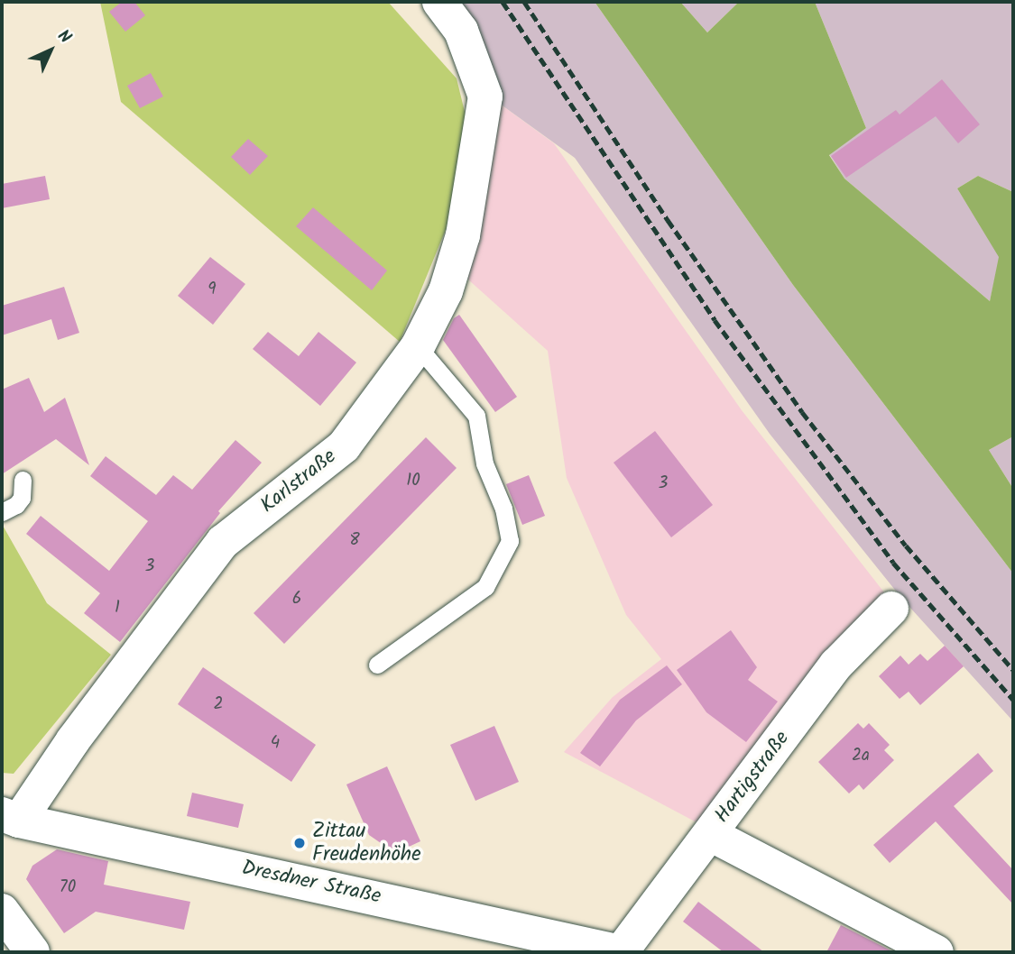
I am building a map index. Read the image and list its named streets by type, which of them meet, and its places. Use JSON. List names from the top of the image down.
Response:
{
  "streets": {
    "street": ["Karlstraße", "Hartigstraße", "Dresdner Straße"]
  },
  "crossings": [
    ["Karlstraße", "Dresdner Straße"],
    ["Hartigstraße", "Dresdner Straße"]
  ],
  "places": ["Zittau Freudenhöhe"],
  "house_numbers": [
    "9",
    "10",
    "3",
    "8",
    "3",
    "6",
    "1",
    "2",
    "4",
    "2a",
    "70"
  ],
  "north": "top right"
}
